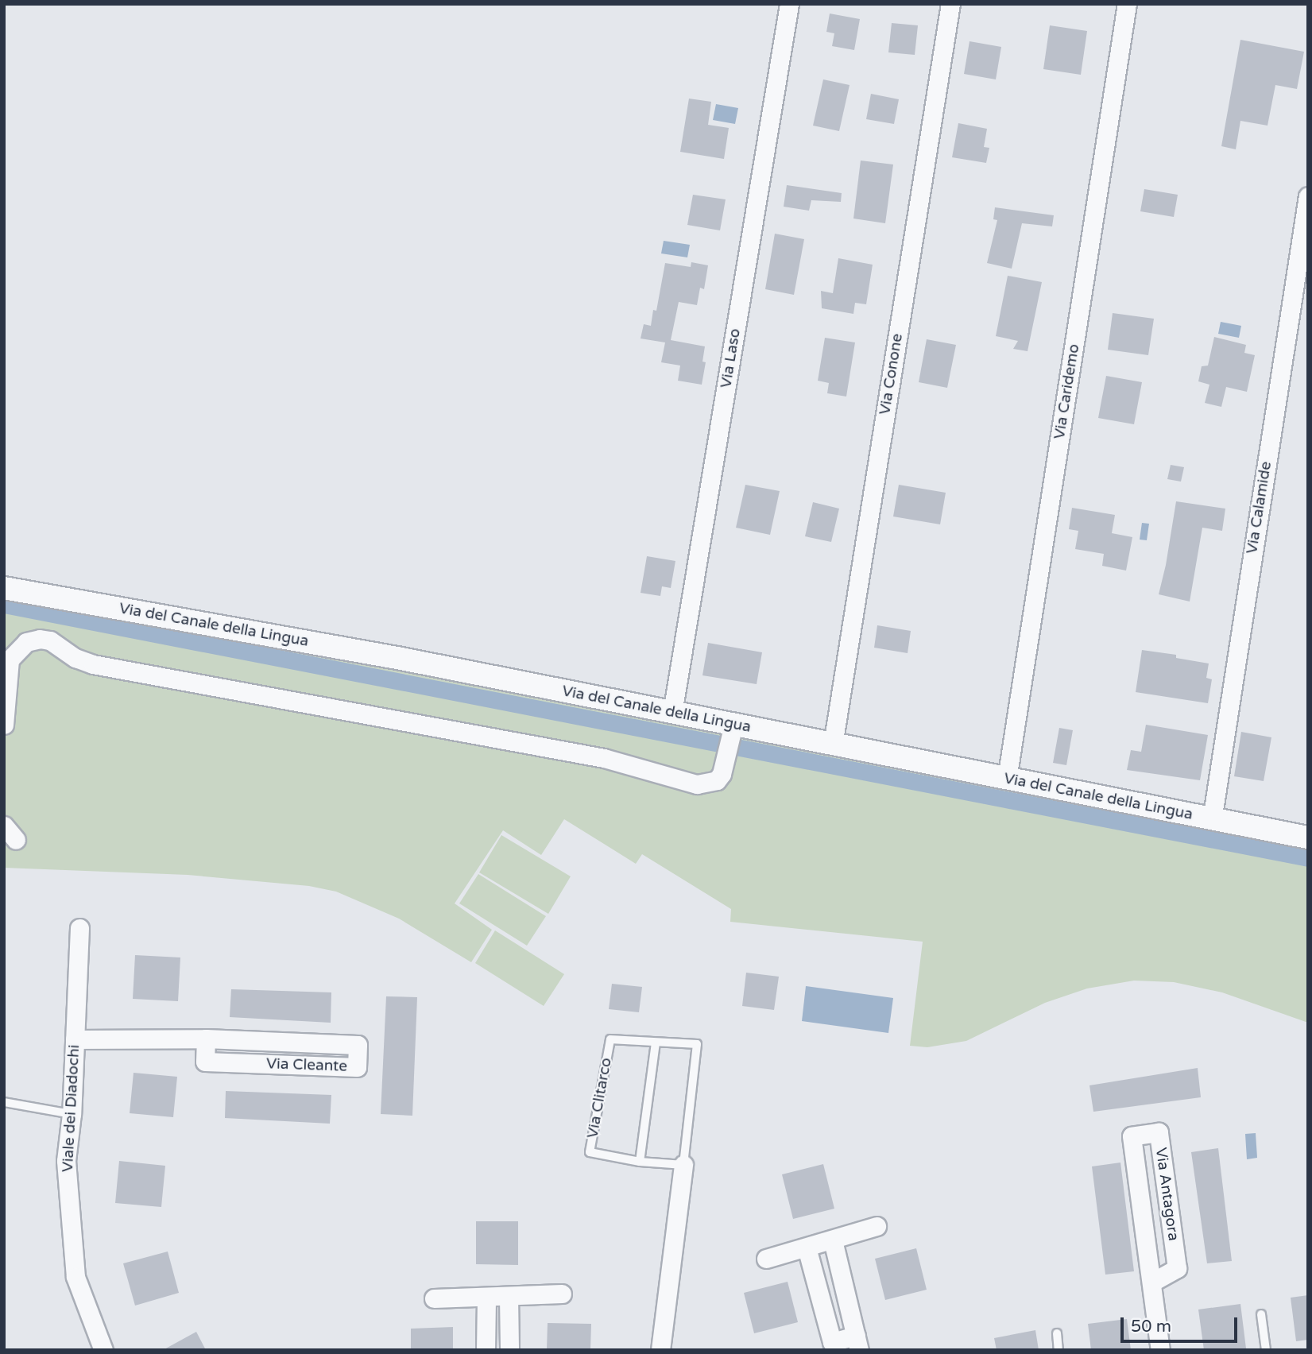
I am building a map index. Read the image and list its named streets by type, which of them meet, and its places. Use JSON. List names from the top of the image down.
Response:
{
  "streets": {
    "street": [
      "Via Laso",
      "Via Conone",
      "Via Caridemo",
      "Via Calamide",
      "Via del Canale della Lingua",
      "Via Cleante",
      "Via Clitarco",
      "Viale dei Diadochi",
      "Via Antagora"
    ]
  },
  "crossings": [
    ["Via Laso", "Via del Canale della Lingua"],
    ["Via Conone", "Via del Canale della Lingua"],
    ["Via Caridemo", "Via del Canale della Lingua"],
    ["Via Calamide", "Via del Canale della Lingua"],
    ["Via Cleante", "Viale dei Diadochi"]
  ],
  "scale_bar": "50 m"
}
